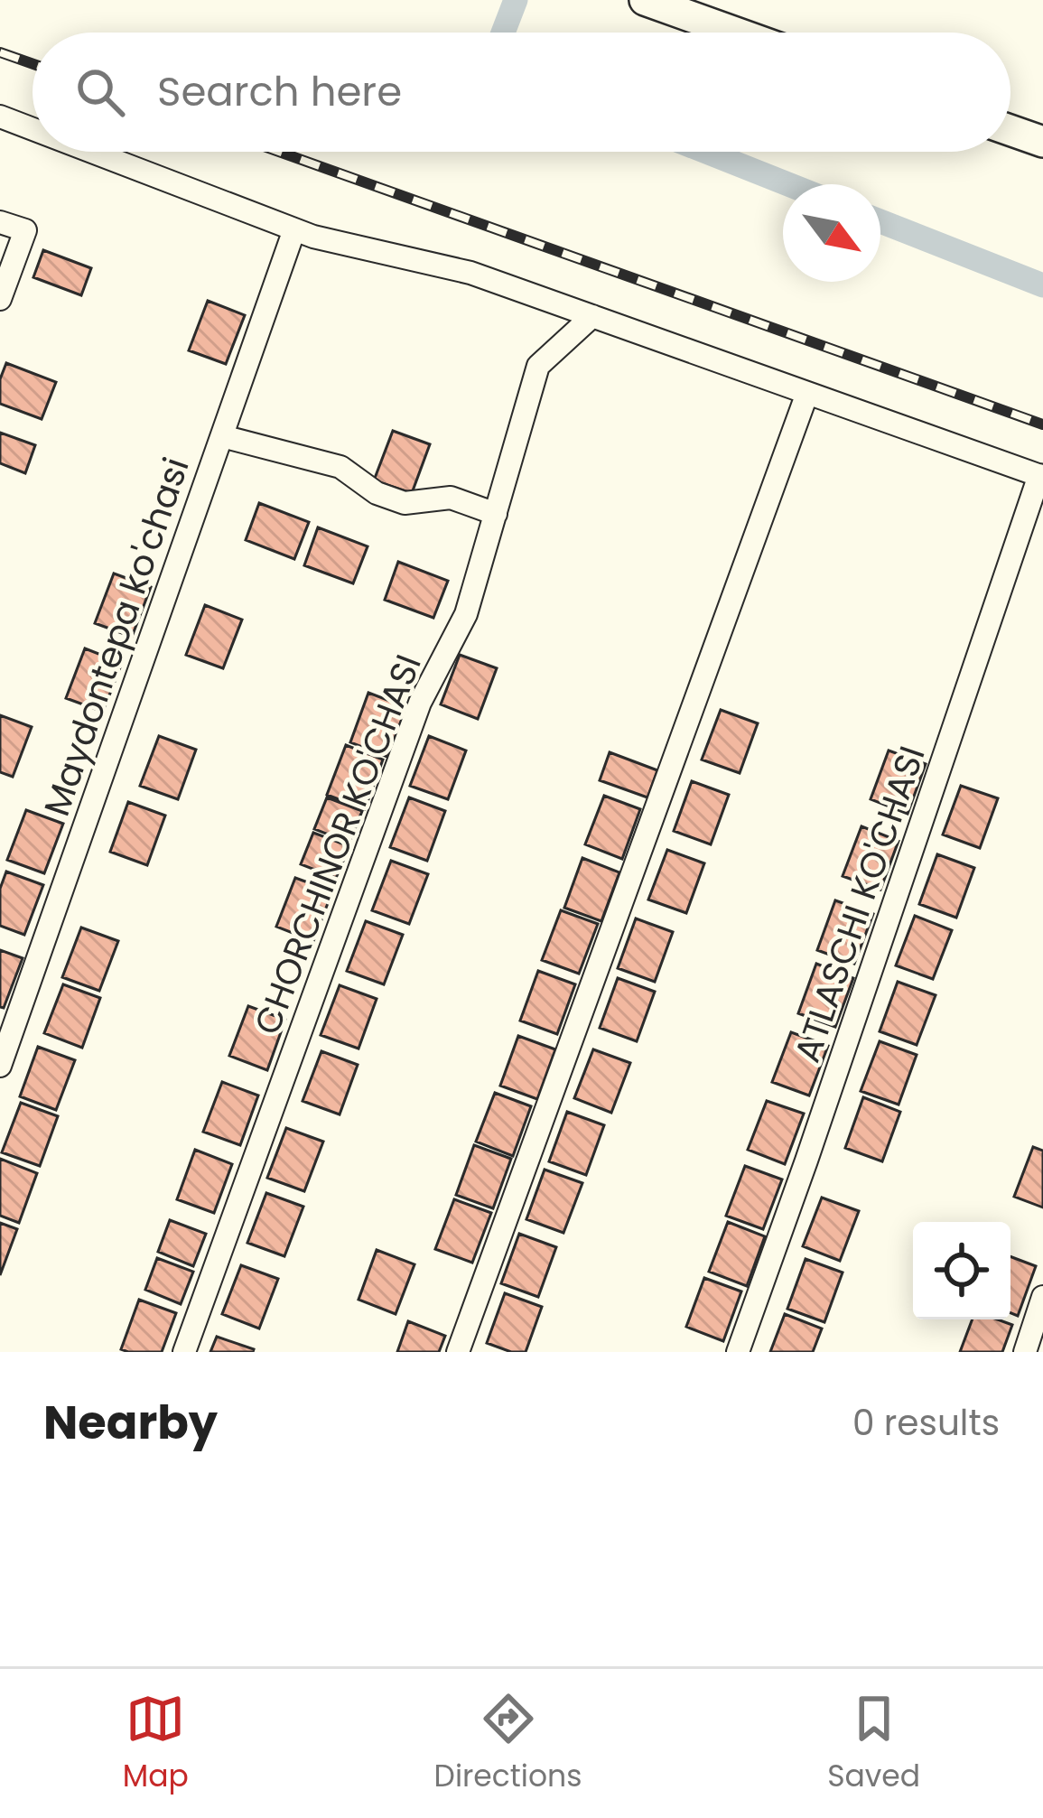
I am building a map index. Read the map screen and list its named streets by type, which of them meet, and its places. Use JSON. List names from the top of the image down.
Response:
{
  "streets": {
    "street": ["Maydontepa ko'chasi", "CHORCHINOR KO'CHASI", "ATLASCHI KO'CHASI"]
  },
  "north": "bottom right",
  "page": {
    "search": "Search here",
    "heading": ["Nearby", "0 results"],
    "nav": ["Map", "Directions", "Saved"]
  }
}
